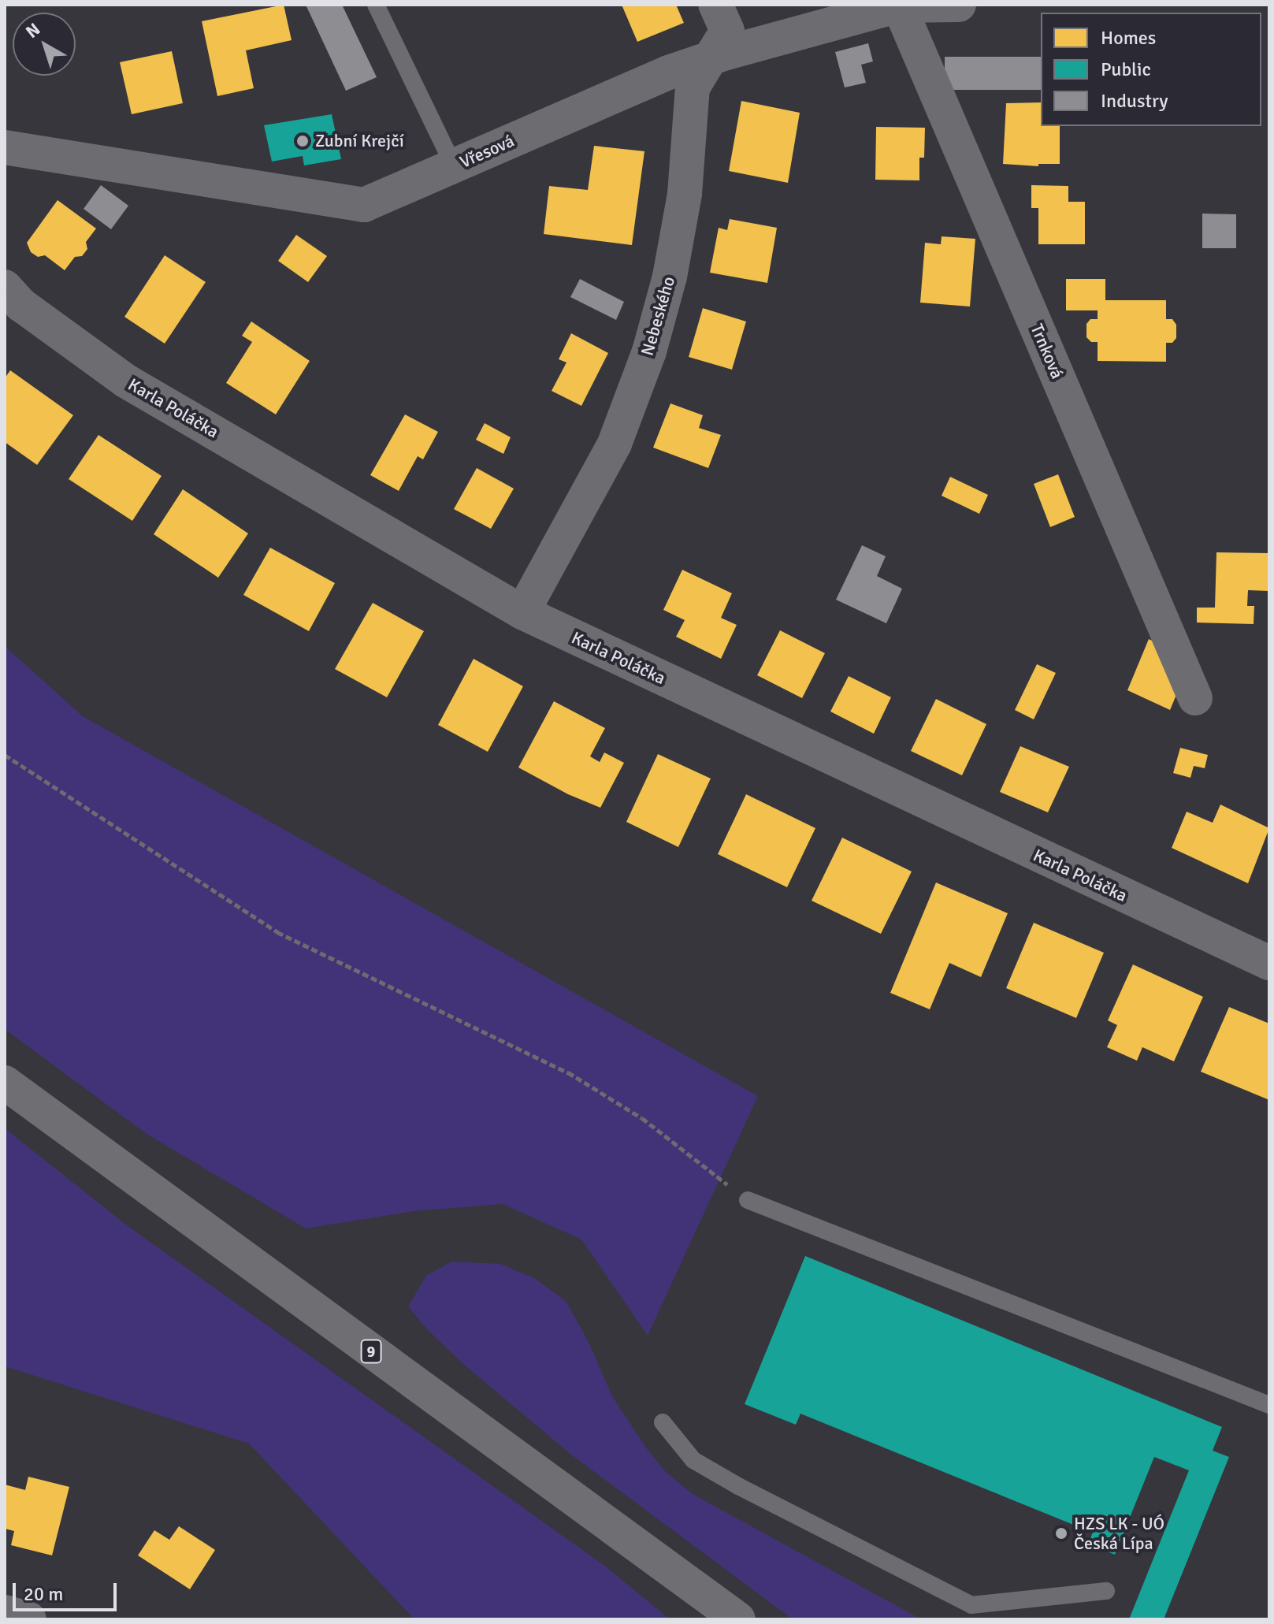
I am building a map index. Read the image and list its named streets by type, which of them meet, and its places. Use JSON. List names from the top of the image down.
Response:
{
  "streets": {
    "main road": ["9"],
    "street": [
      "Vřesová",
      "Nebeského",
      "Trnková",
      "Karla Poláčka"
    ]
  },
  "crossings": [
    ["Vřesová", "Nebeského"],
    ["Vřesová", "Trnková"],
    ["Nebeského", "Karla Poláčka"]
  ],
  "places": ["Zubní Krejčí", "HZS LK - UÓ Česká Lípa"],
  "legend": ["Homes", "Public", "Industry"],
  "scale_bar": "20 m",
  "north": "top left"
}
